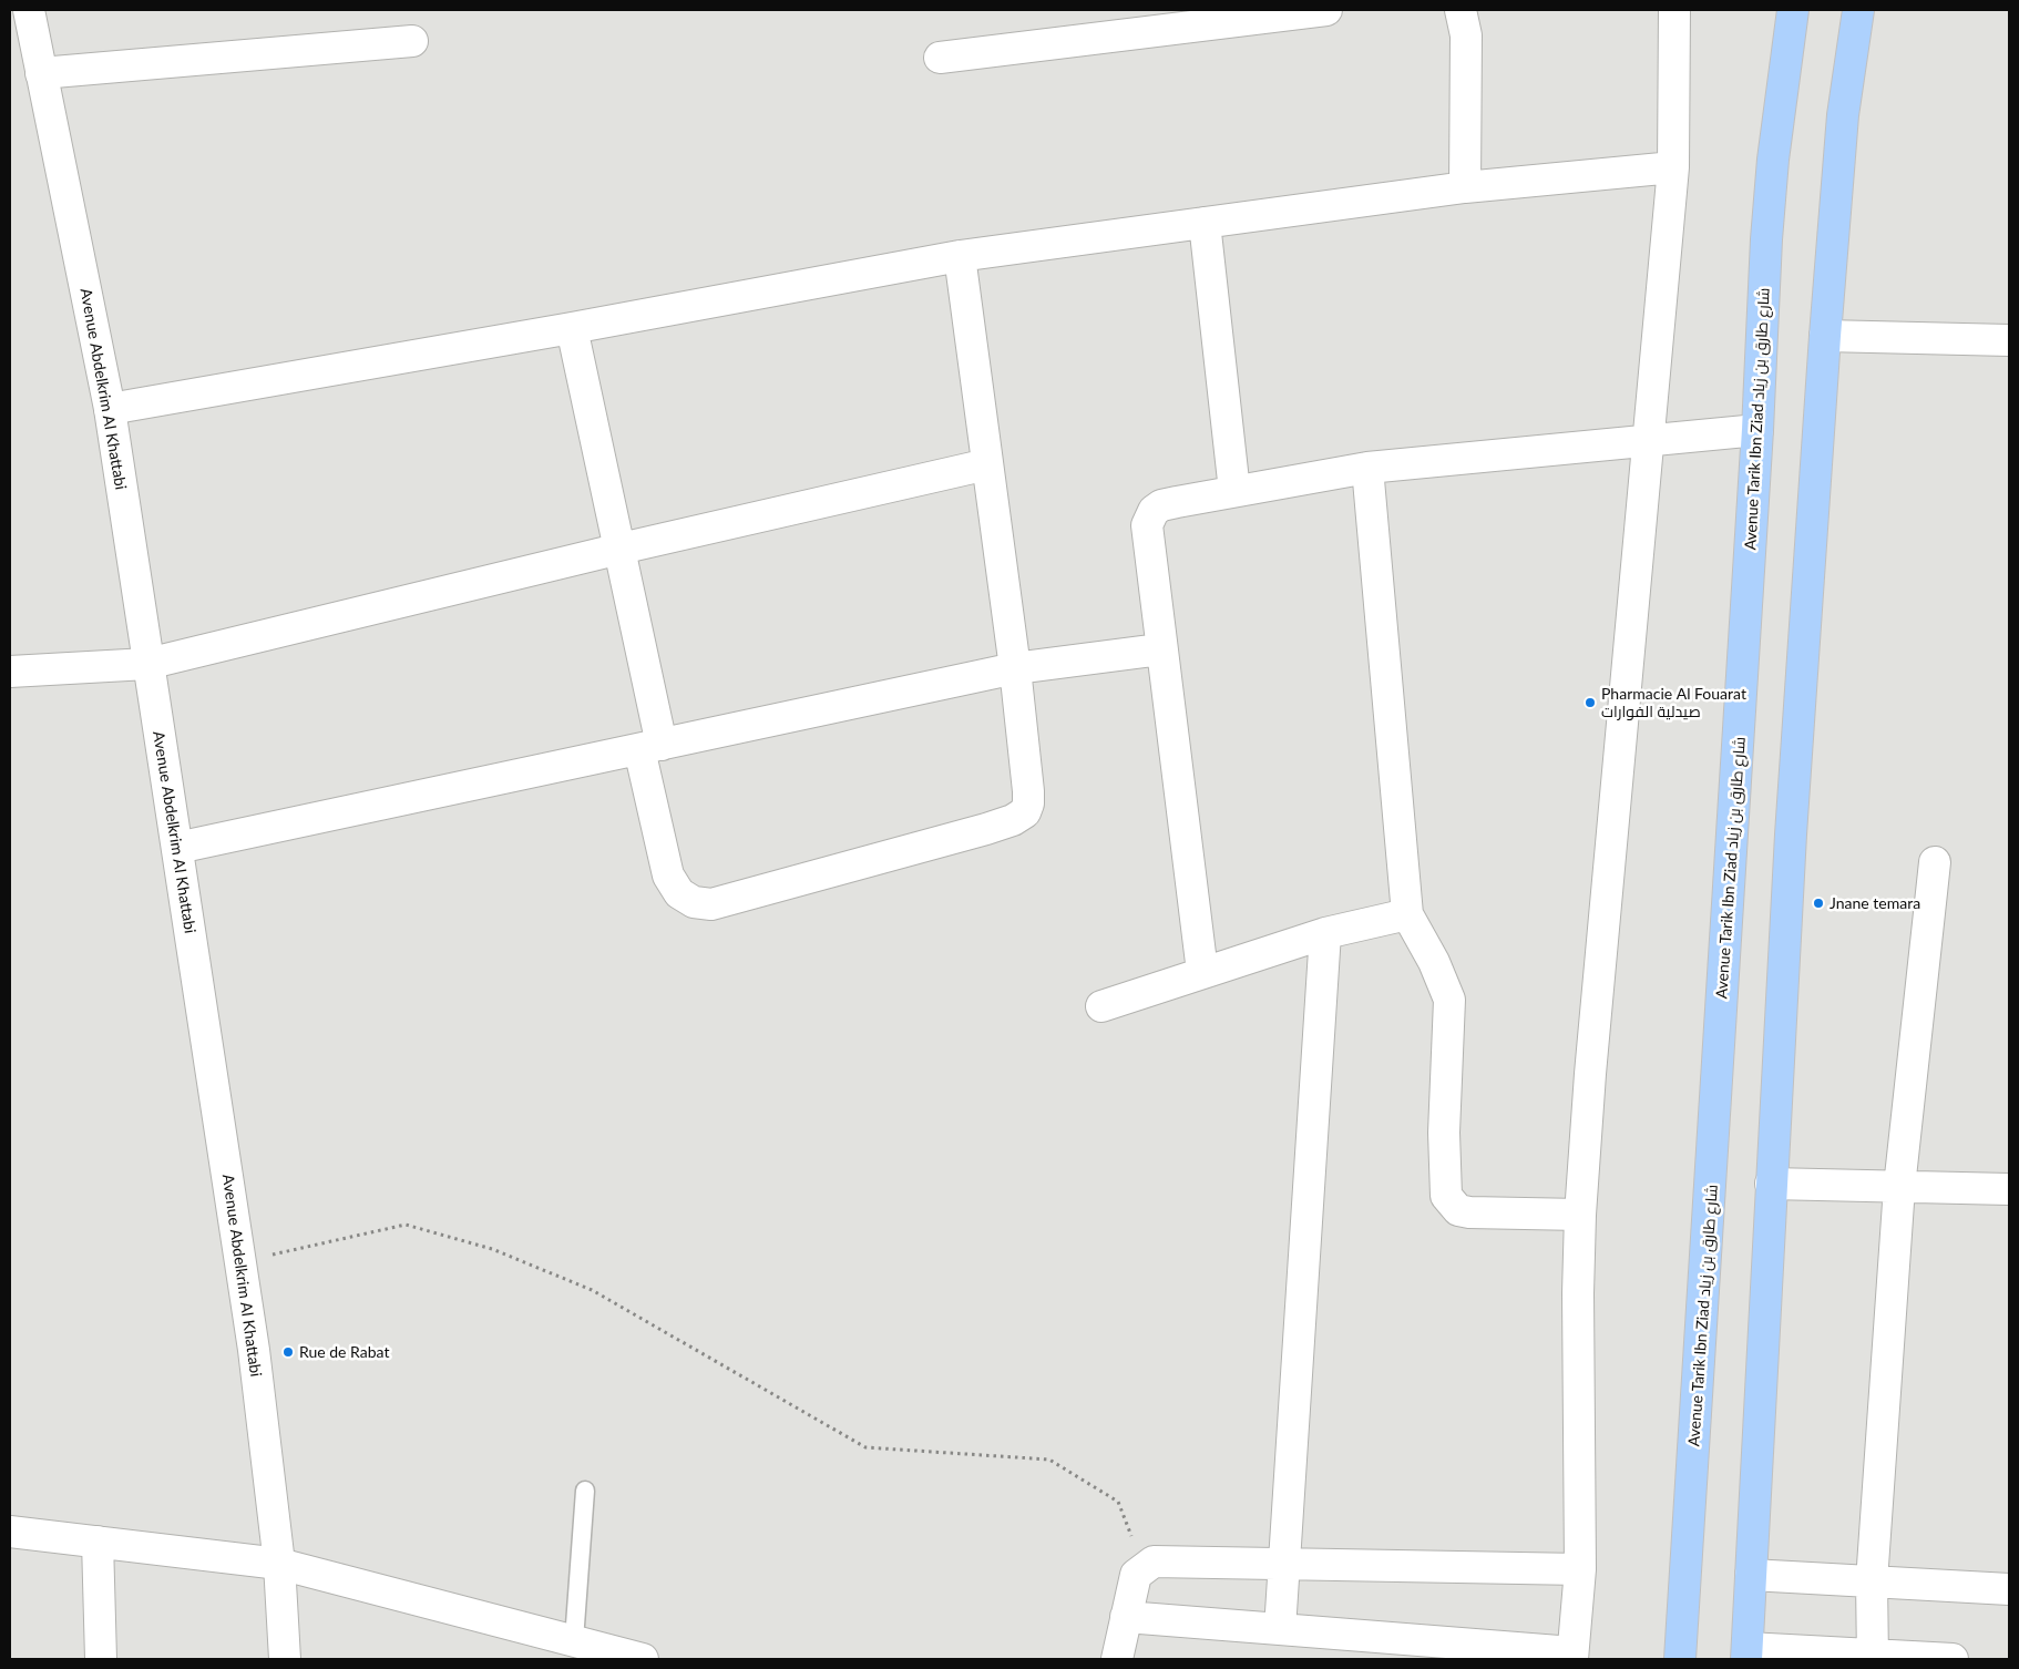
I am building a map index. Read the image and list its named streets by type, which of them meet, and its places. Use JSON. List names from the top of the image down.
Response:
{
  "streets": {
    "main road": ["Avenue Tarik Ibn Ziad شارع طارق بن زياد"],
    "street": ["Avenue Abdelkrim Al Khattabi"]
  },
  "places": ["Pharmacie Al Fouarat صيدلية الفوارات", "Jnane temara", "Rue de Rabat"]
}
